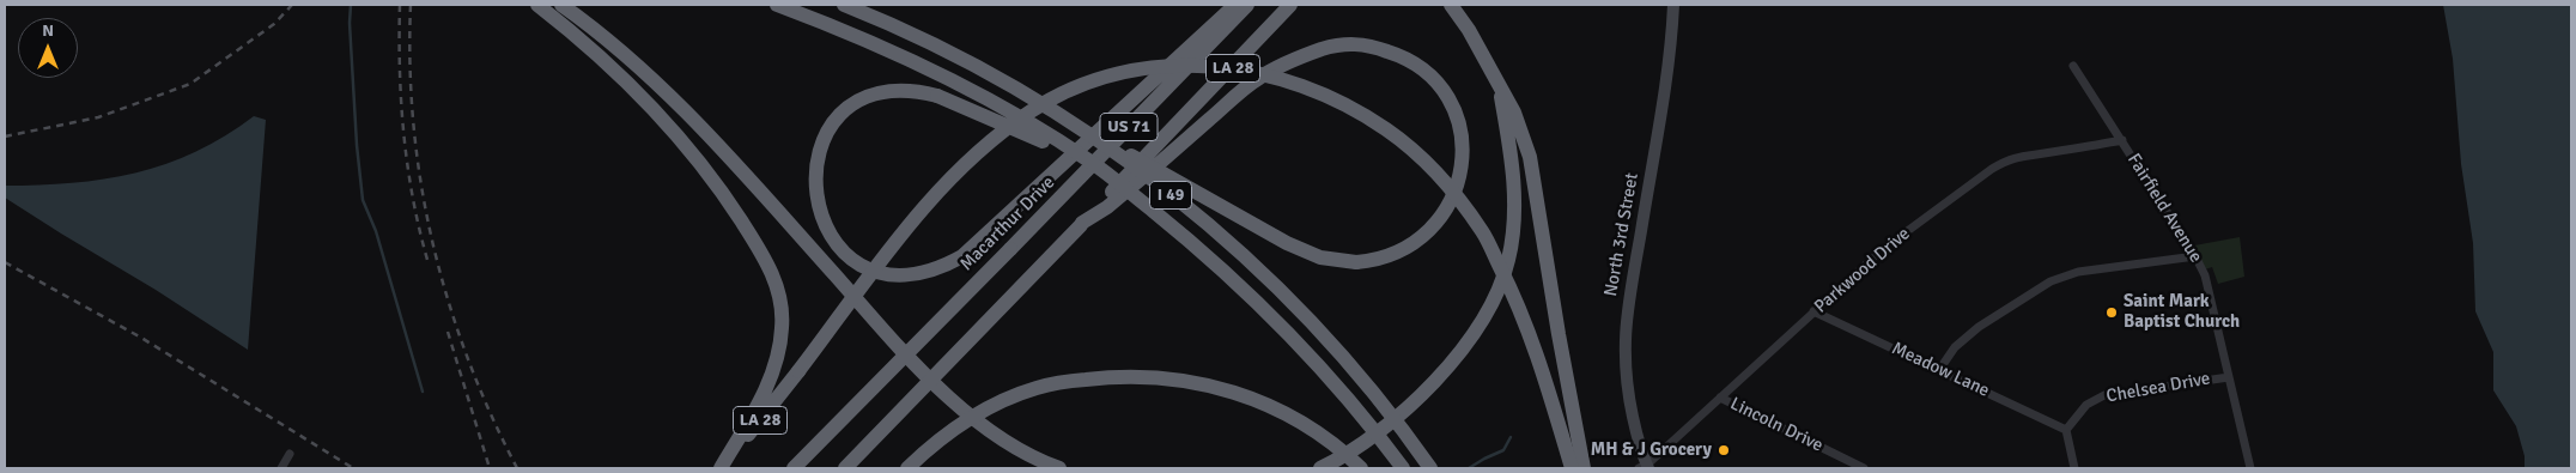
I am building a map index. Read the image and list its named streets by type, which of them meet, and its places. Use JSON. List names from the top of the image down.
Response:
{
  "streets": {
    "highway": [
      "LA 28",
      "US 71",
      "I 49",
      "Macarthur Drive"
    ],
    "main road": ["North 3rd Street"],
    "street": [
      "Fairfield Avenue",
      "Parkwood Drive",
      "Meadow Lane",
      "Chelsea Drive",
      "Lincoln Drive"
    ]
  },
  "crossings": [
    ["Fairfield Avenue", "Parkwood Drive"],
    ["Fairfield Avenue", "Chelsea Drive"],
    ["North 3rd Street", "Parkwood Drive"],
    ["Parkwood Drive", "Meadow Lane"],
    ["Parkwood Drive", "Lincoln Drive"],
    ["Meadow Lane", "Chelsea Drive"]
  ],
  "places": ["Saint Mark Baptist Church", "MH & J Grocery"],
  "north": "top"
}
